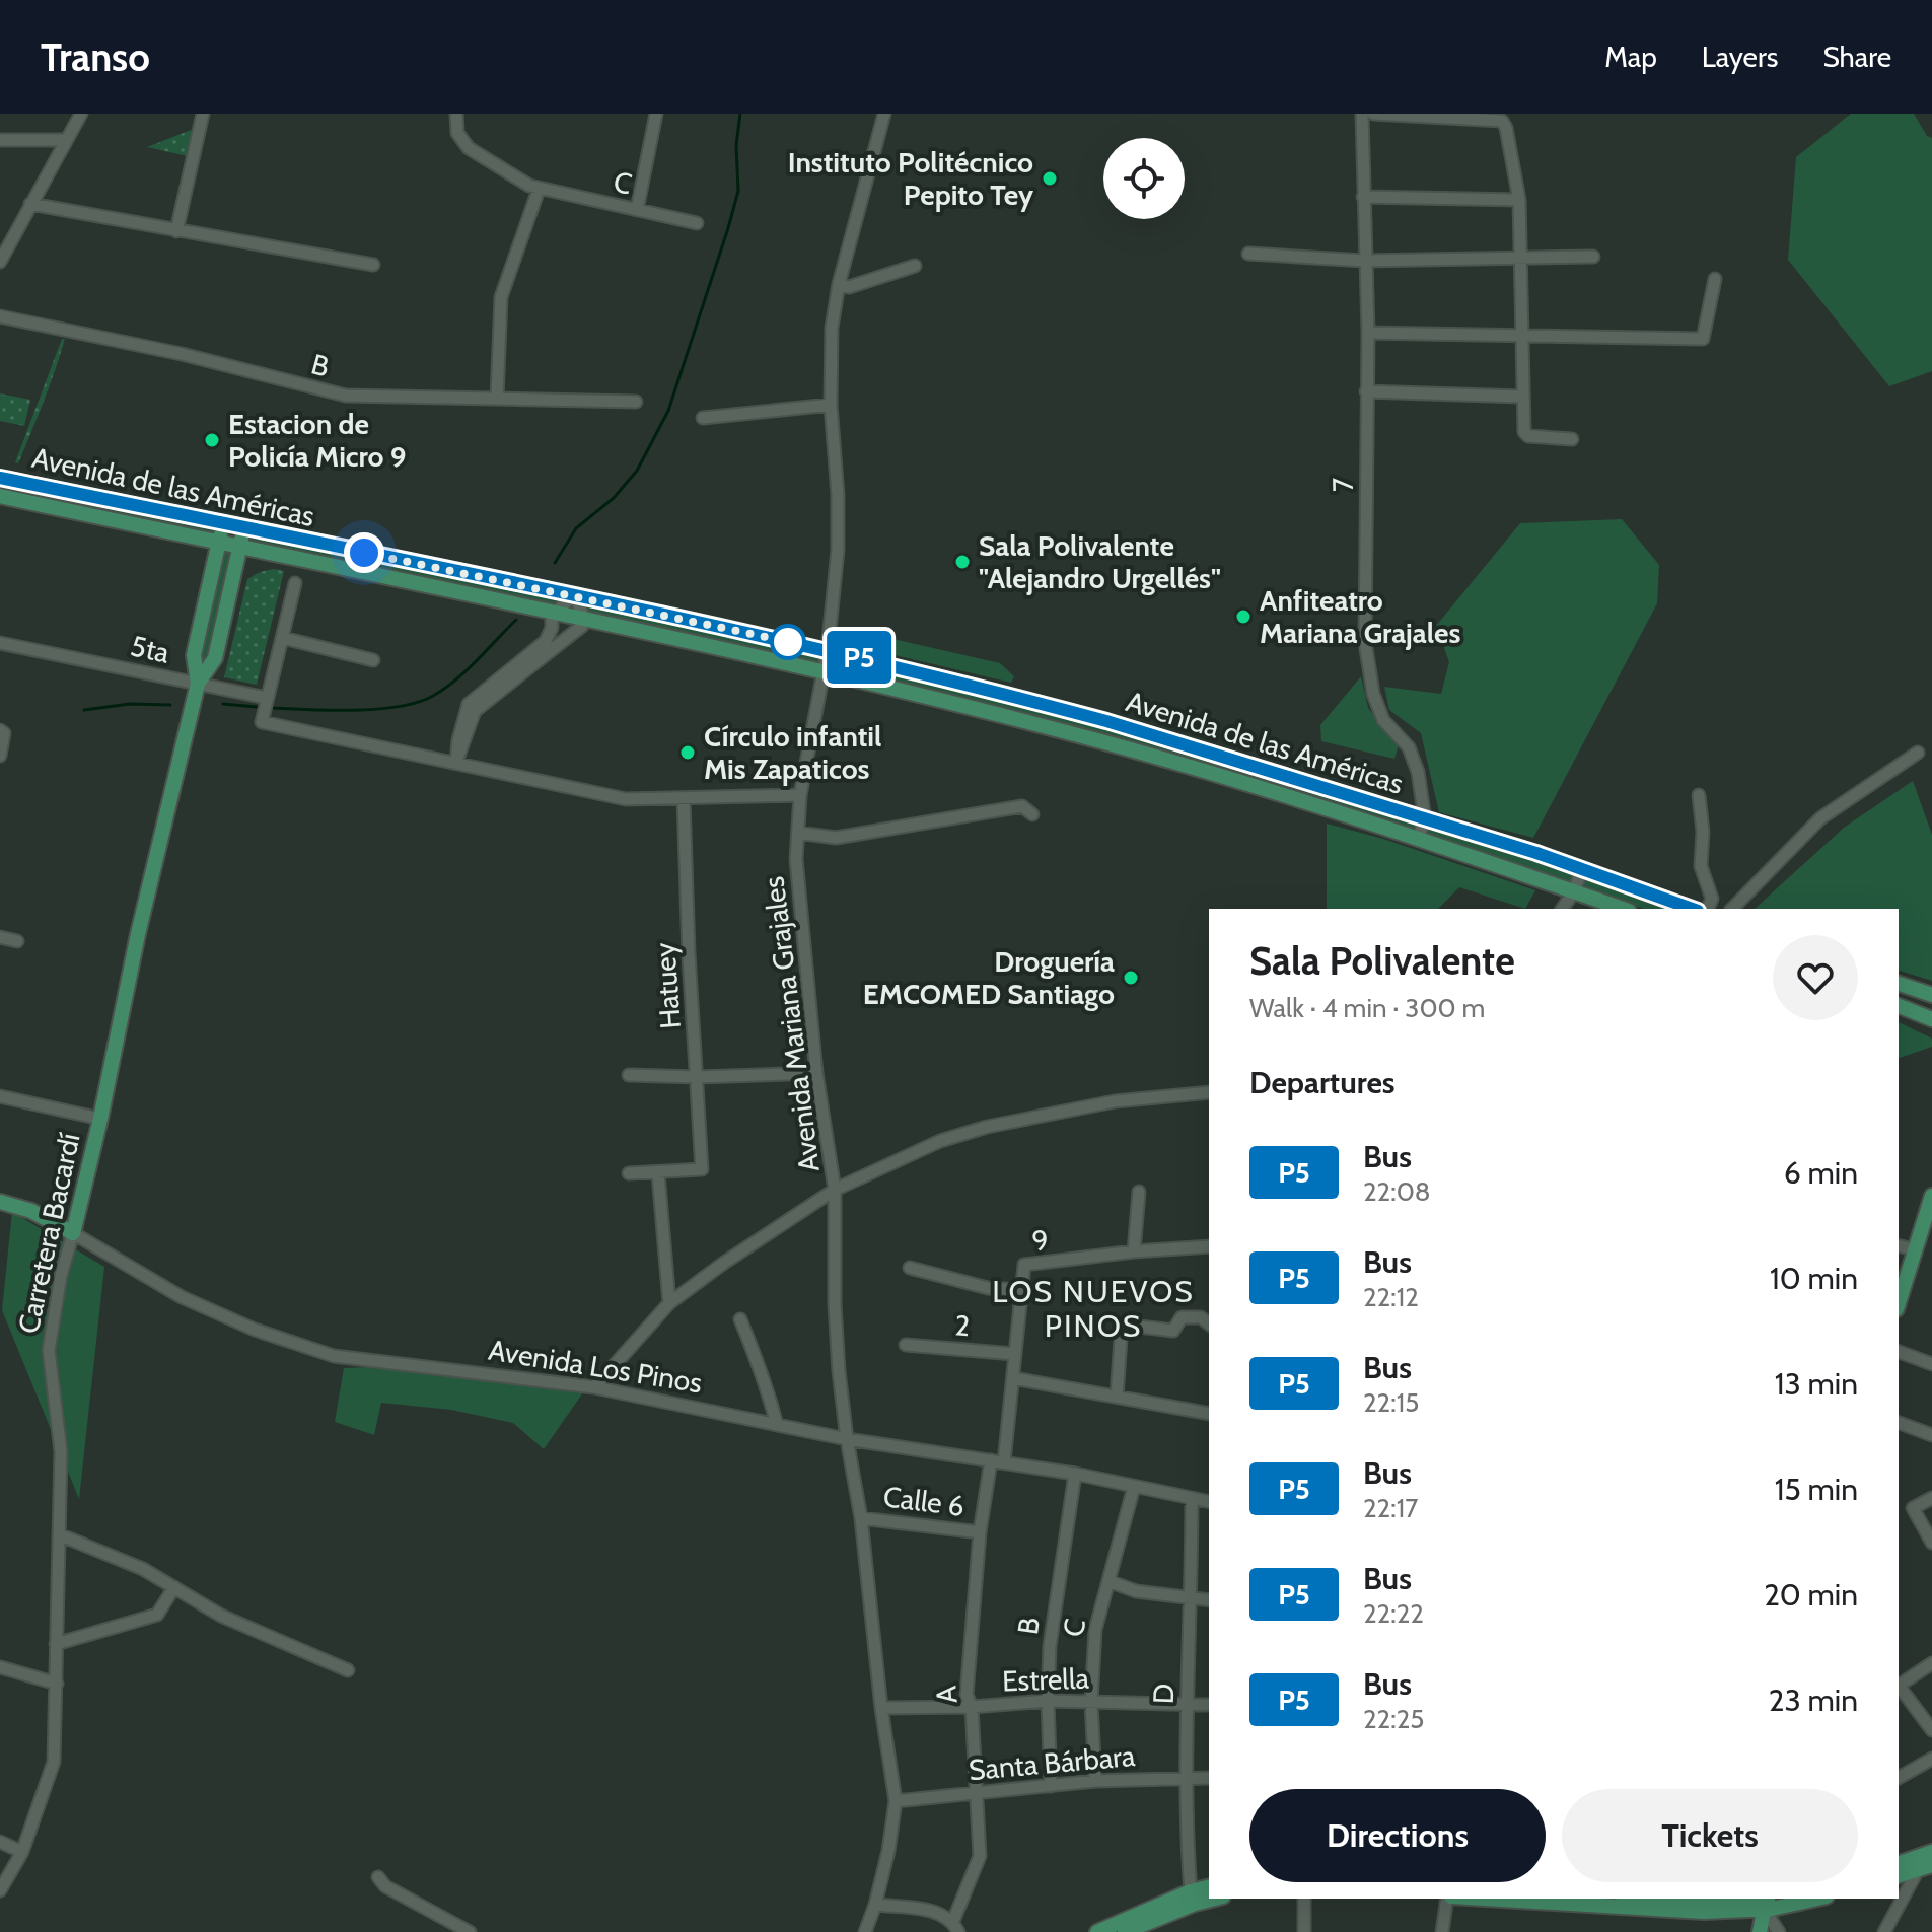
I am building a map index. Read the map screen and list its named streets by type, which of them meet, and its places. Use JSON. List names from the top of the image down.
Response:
{
  "streets": {
    "main road": ["Avenida de las Américas", "Carretera Bacardí", "Avenida Los Pinos"],
    "street": [
      "C",
      "B",
      "7",
      "5ta",
      "Hatuey",
      "Avenida Mariana Grajales",
      "9",
      "2",
      "Calle 6",
      "Estrella",
      "D",
      "A",
      "Santa Bárbara"
    ]
  },
  "crossings": [
    ["C", "Avenida Los Pinos"],
    ["C", "Estrella"],
    ["C", "Santa Bárbara"],
    ["B", "Avenida Los Pinos"],
    ["B", "Estrella"],
    ["B", "Santa Bárbara"],
    ["7", "Avenida de las Américas"],
    ["Avenida de las Américas", "Avenida Mariana Grajales"],
    ["Avenida de las Américas", "Carretera Bacardí"],
    ["5ta", "Carretera Bacardí"],
    ["Avenida Mariana Grajales", "Avenida Los Pinos"],
    ["Avenida Mariana Grajales", "Calle 6"],
    ["Avenida Mariana Grajales", "Estrella"],
    ["Avenida Mariana Grajales", "Santa Bárbara"],
    ["Carretera Bacardí", "Avenida Los Pinos"],
    ["9", "2"],
    ["9", "Avenida Los Pinos"],
    ["Avenida Los Pinos", "D"],
    ["Avenida Los Pinos", "A"],
    ["Calle 6", "A"],
    ["Estrella", "D"],
    ["Estrella", "A"],
    ["D", "Santa Bárbara"],
    ["A", "Santa Bárbara"]
  ],
  "districts": ["LOS NUEVOS PINOS"],
  "places": [
    "Instituto Politécnico Pepito Tey",
    "Estacion de Policía Micro 9",
    "Sala Polivalente \"Alejandro Urgellés\"",
    "Anfiteatro Mariana Grajales",
    "Círculo infantil Mis Zapaticos",
    "Droguería EMCOMED Santiago"
  ],
  "lines": ["bus line P5"],
  "page": {
    "header": "Transo",
    "nav": ["Map", "Layers", "Share"],
    "on_map": "P5",
    "heading": [
      ["Sala Polivalente", "Walk · 4 min · 300 m"],
      "Departures"
    ],
    "list": [
      {
        "mark": "P5",
        "name": "Bus",
        "note": "22:08",
        "value": "6 min"
      },
      {
        "mark": "P5",
        "name": "Bus",
        "note": "22:12",
        "value": "10 min"
      },
      {
        "mark": "P5",
        "name": "Bus",
        "note": "22:15",
        "value": "13 min"
      },
      {
        "mark": "P5",
        "name": "Bus",
        "note": "22:17",
        "value": "15 min"
      },
      {
        "mark": "P5",
        "name": "Bus",
        "note": "22:22",
        "value": "20 min"
      },
      {
        "mark": "P5",
        "name": "Bus",
        "note": "22:25",
        "value": "23 min"
      }
    ],
    "buttons": ["Directions", "Tickets"]
  }
}
